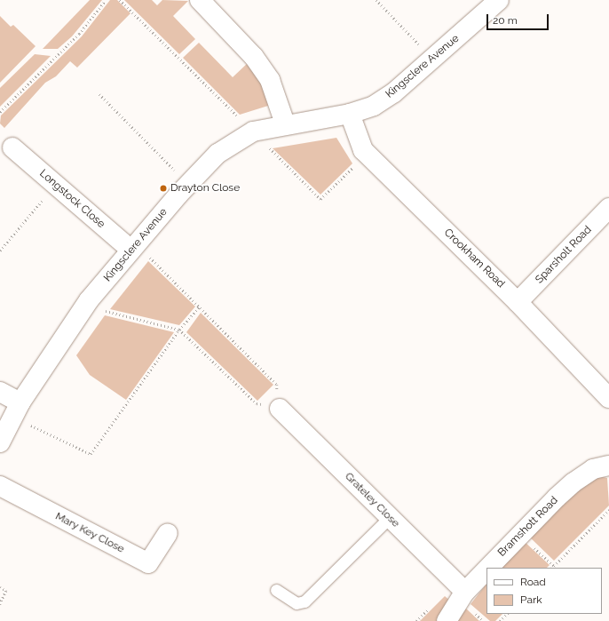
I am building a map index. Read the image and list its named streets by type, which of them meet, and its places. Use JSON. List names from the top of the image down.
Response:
{
  "streets": {
    "street": [
      "Kingsclere Avenue",
      "Longstock Close",
      "Sparsholt Road",
      "Crookham Road",
      "Grateley Close",
      "Bramshott Road",
      "Mary Key Close"
    ]
  },
  "crossings": [
    ["Kingsclere Avenue", "Longstock Close"],
    ["Kingsclere Avenue", "Crookham Road"],
    ["Sparsholt Road", "Crookham Road"],
    ["Grateley Close", "Bramshott Road"]
  ],
  "places": ["Drayton Close"],
  "legend": ["Road", "Park"],
  "scale_bar": "20 m"
}
